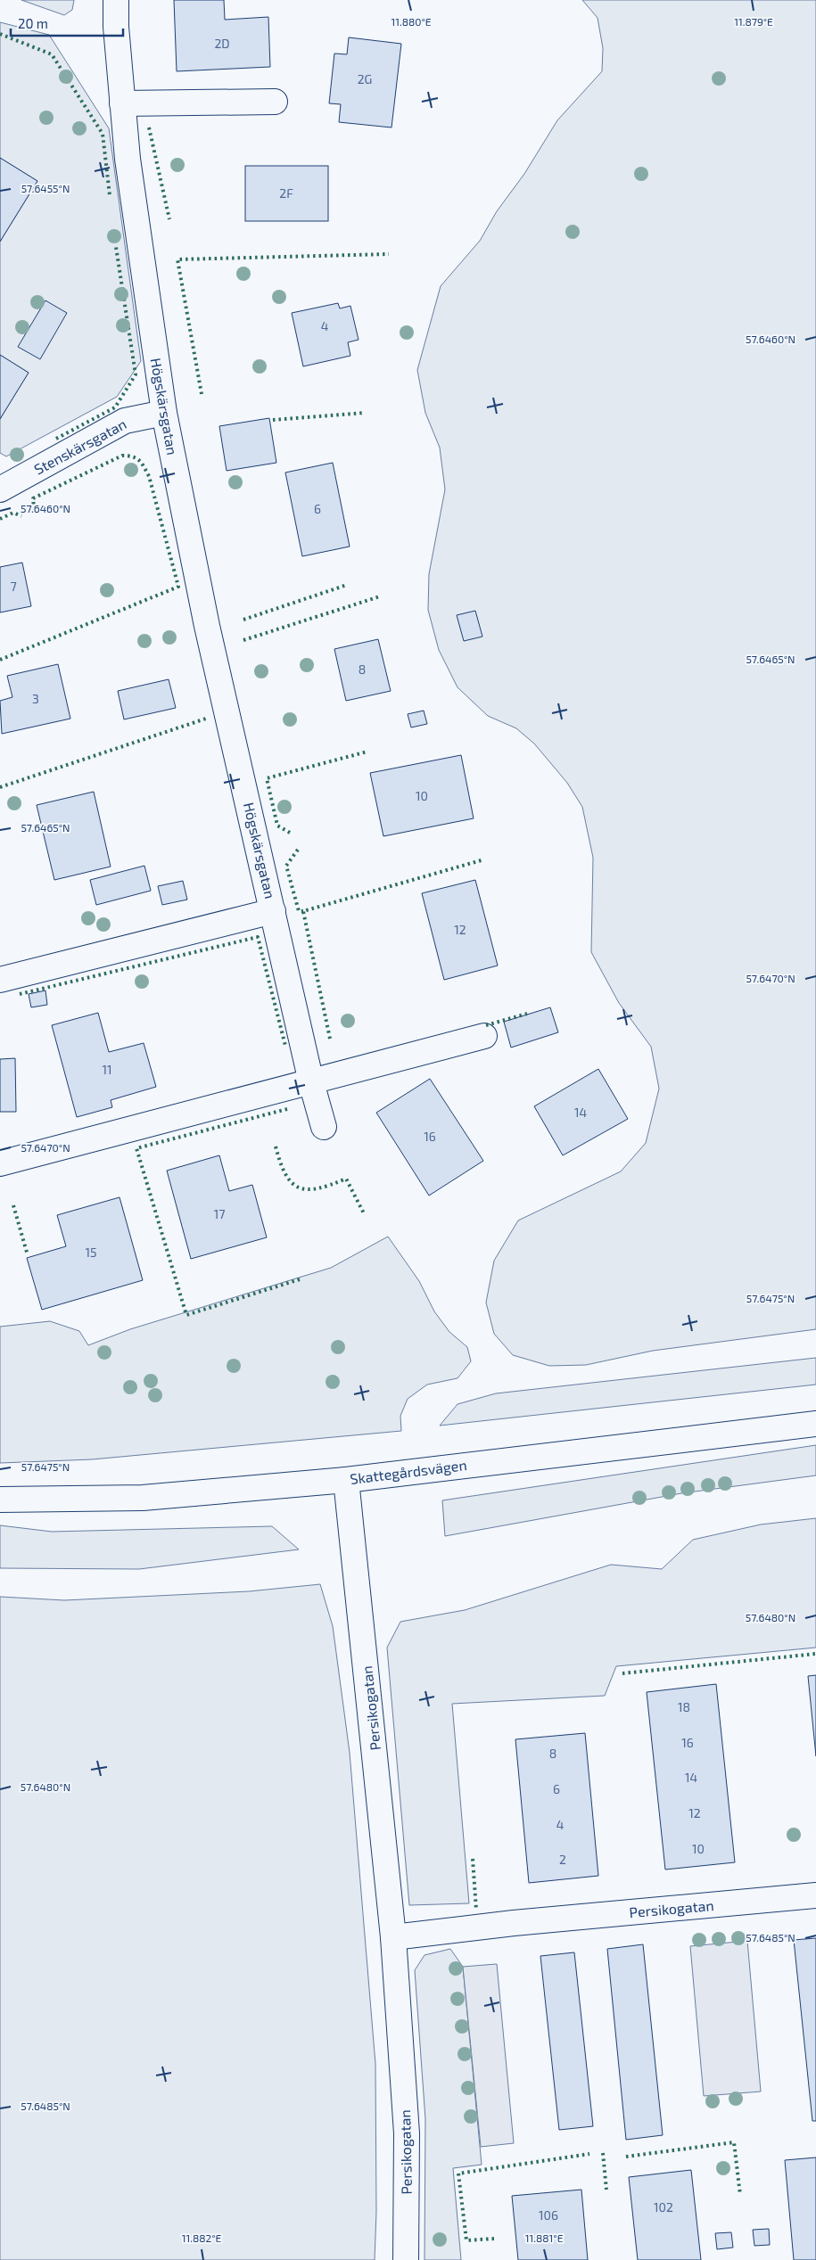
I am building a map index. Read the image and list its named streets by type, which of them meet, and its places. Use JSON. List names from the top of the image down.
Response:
{
  "streets": {
    "street": [
      "Högskärsgatan",
      "Stenskärsgatan",
      "Skattegårdsvägen",
      "Persikogatan"
    ]
  },
  "crossings": [
    ["Högskärsgatan", "Stenskärsgatan"],
    ["Skattegårdsvägen", "Persikogatan"]
  ],
  "house_numbers": [
    "2D",
    "2G",
    "2F",
    "4",
    "6",
    "7",
    "8",
    "3",
    "10",
    "12",
    "11",
    "14",
    "16",
    "17",
    "15",
    "18",
    "16",
    "8",
    "14",
    "6",
    "12",
    "4",
    "10",
    "2",
    "102",
    "106"
  ],
  "scale_bar": "20 m",
  "coordinates": [
    "11.880°E",
    "11.879°E",
    "57.6455°N",
    "57.6460°N",
    "57.6465°N",
    "57.6470°N",
    "57.6475°N",
    "57.6480°N",
    "57.6485°N",
    "11.882°E",
    "11.881°E"
  ]
}
